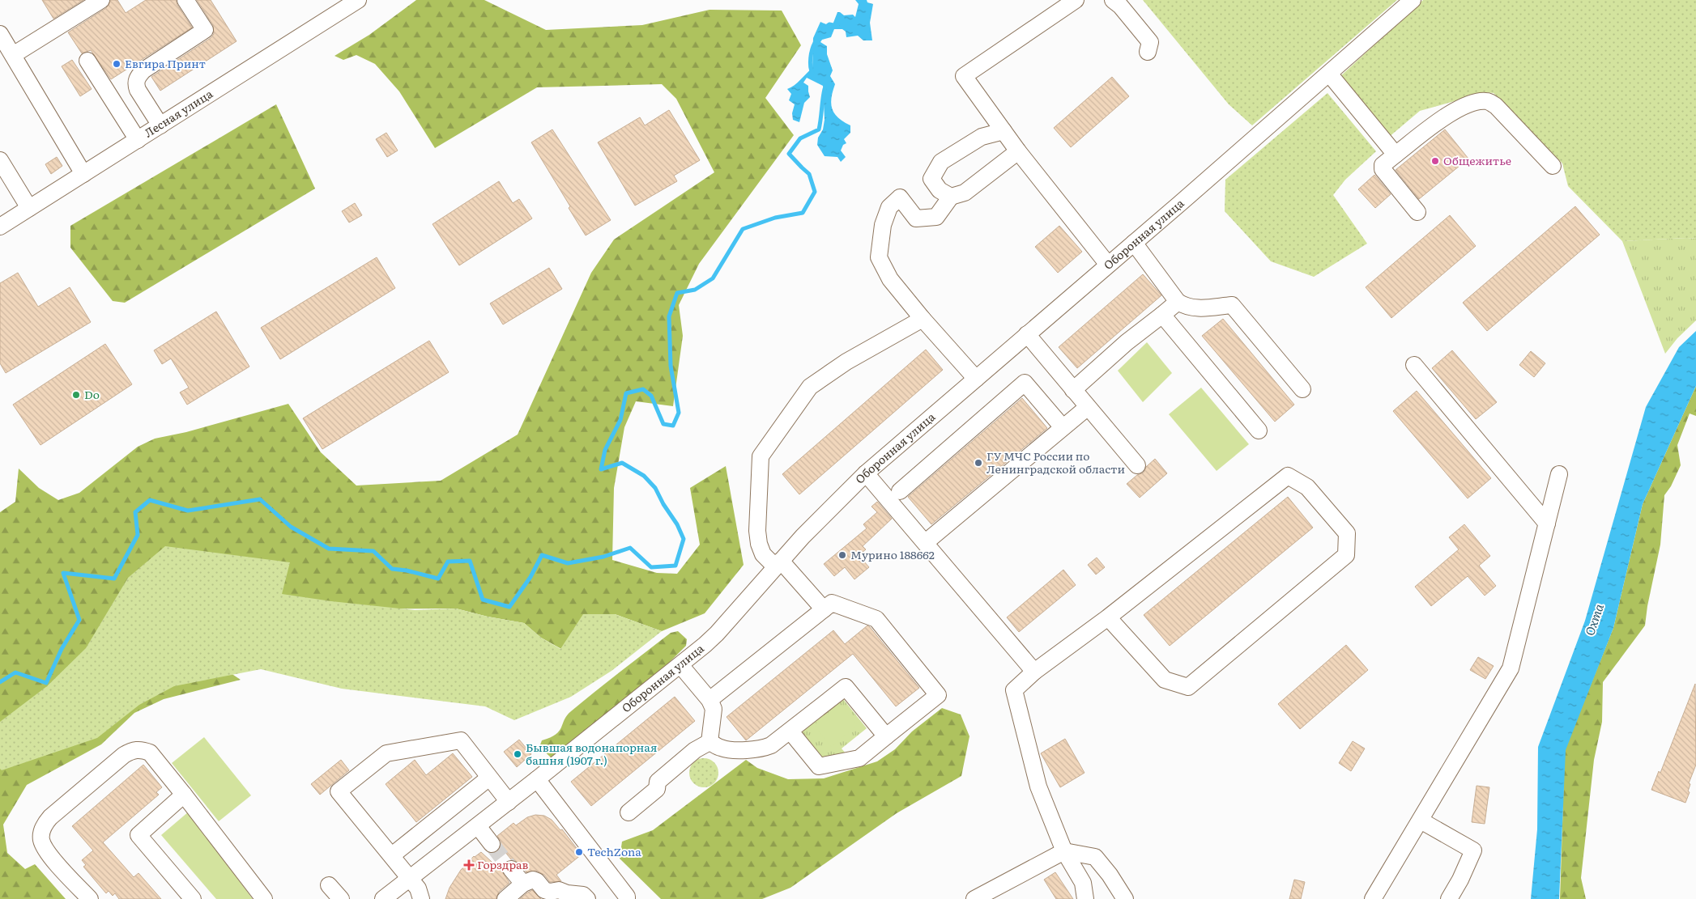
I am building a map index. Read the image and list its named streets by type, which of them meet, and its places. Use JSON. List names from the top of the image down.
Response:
{
  "streets": {
    "street": ["Лесная улица", "Оборонная улица"]
  },
  "water": ["Охта"],
  "places": {
    "other": [
      "Евгира Принт",
      "Общежитье",
      "Do",
      "ГУ МЧС России по Ленинградской области",
      "Мурино 188662",
      "Бывшая водонапорная башня (1907 г.)",
      "TechZona"
    ],
    "health": ["Горздрав"]
  }
}
